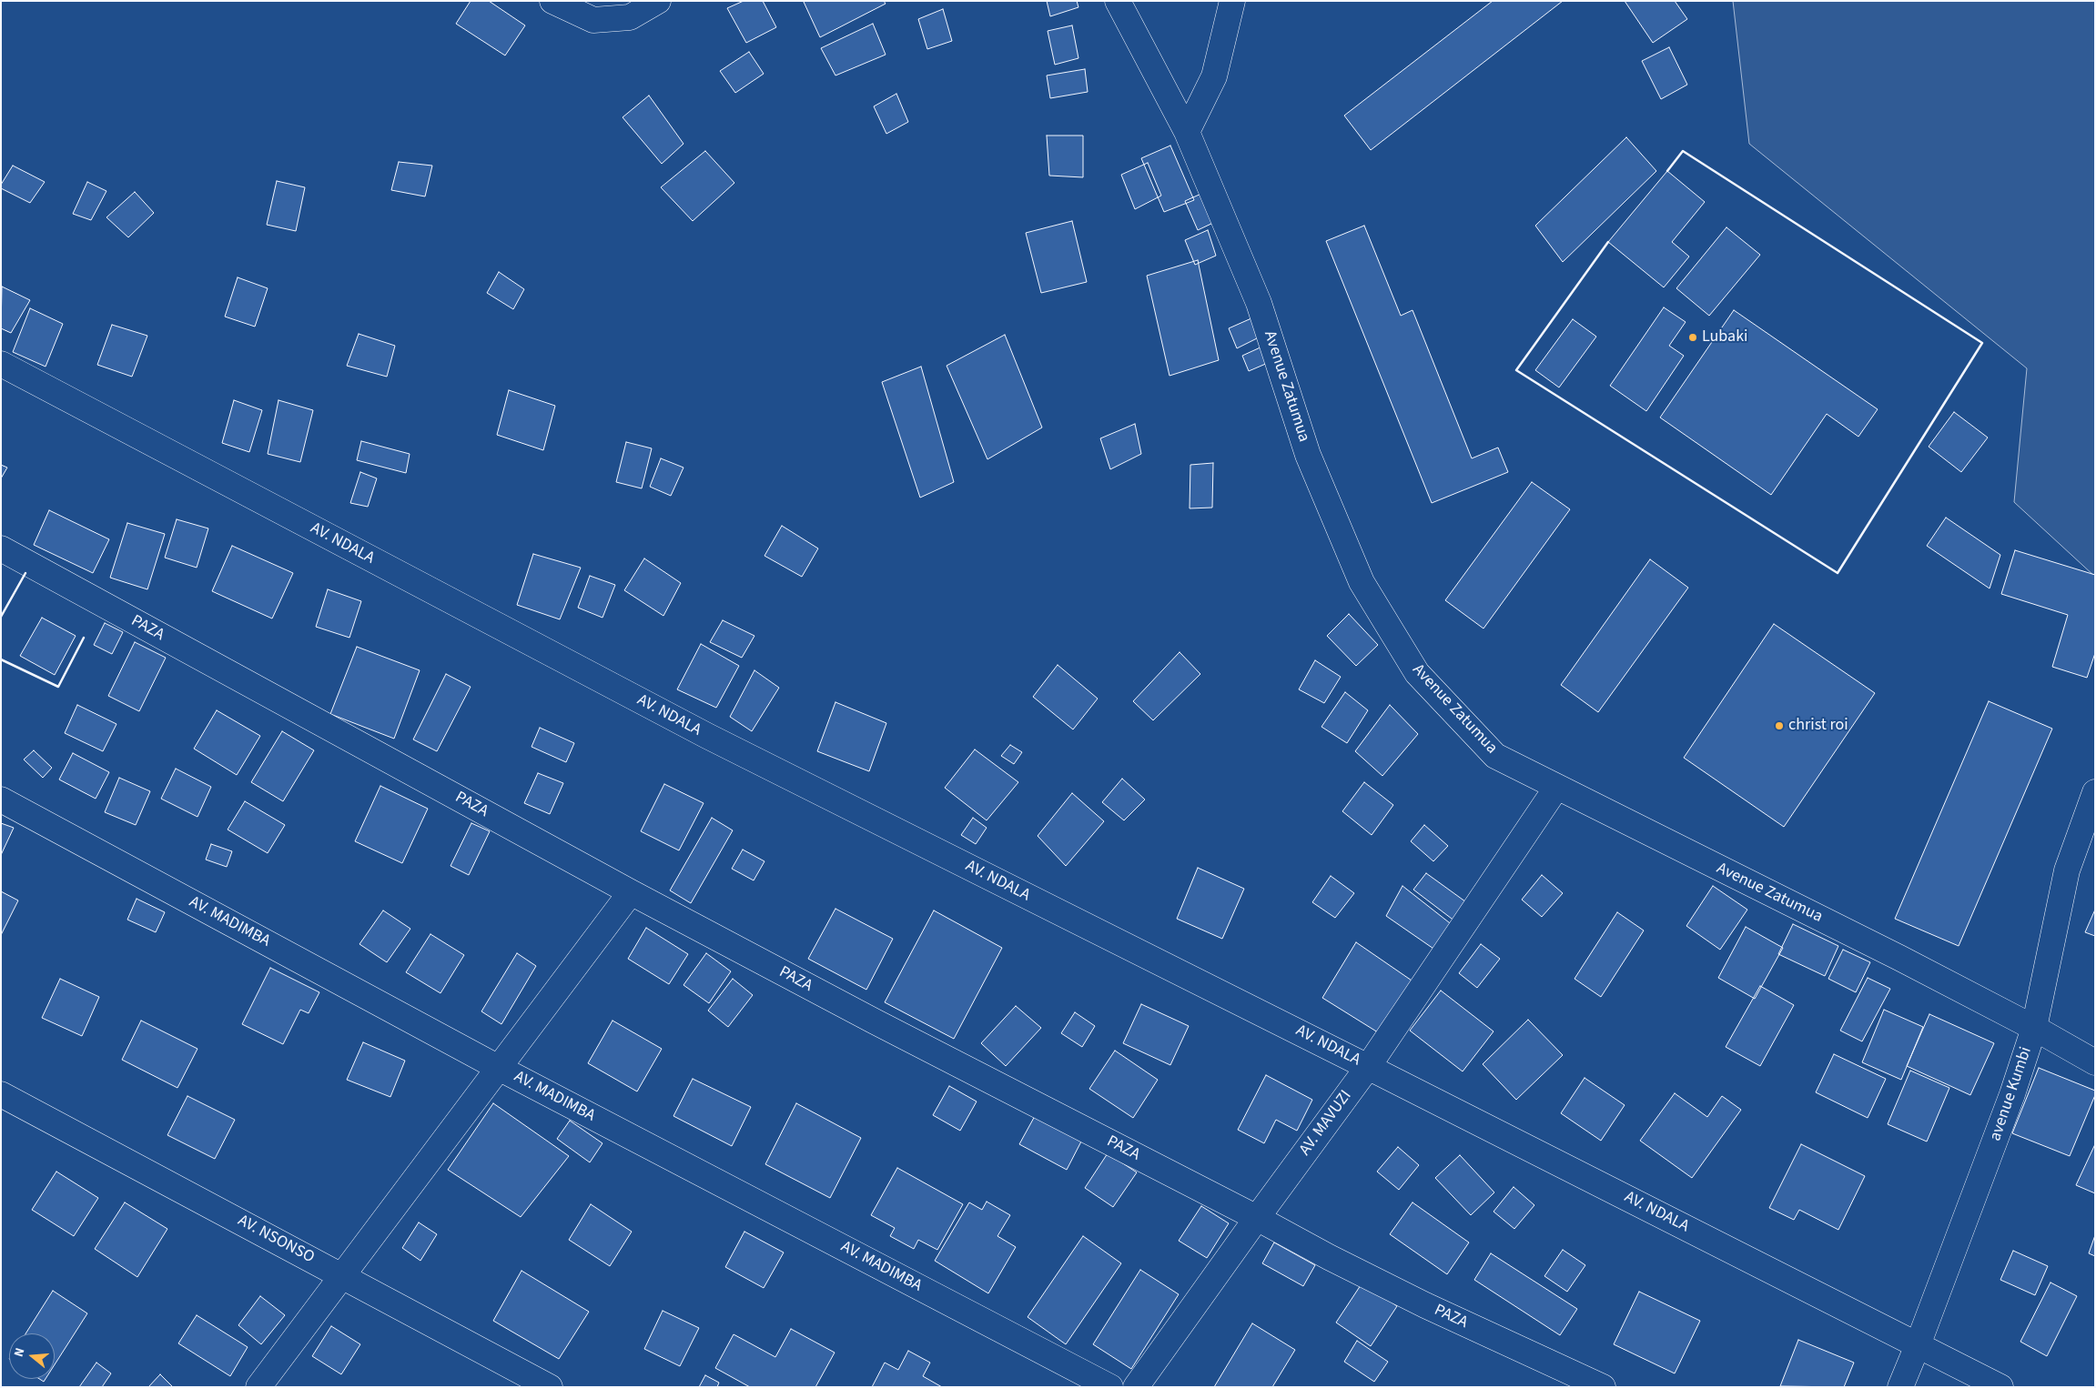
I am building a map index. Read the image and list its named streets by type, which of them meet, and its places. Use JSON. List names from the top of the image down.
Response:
{
  "streets": {
    "street": [
      "Avenue Zatumua",
      "AV. NDALA",
      "PAZA",
      "AV. MADIMBA",
      "avenue Kumbi",
      "AV. MAVUZI",
      "AV. NSONSO"
    ]
  },
  "crossings": [
    ["Avenue Zatumua", "avenue Kumbi"],
    ["Avenue Zatumua", "AV. MAVUZI"],
    ["AV. NDALA", "avenue Kumbi"],
    ["AV. NDALA", "AV. MAVUZI"],
    ["PAZA", "AV. MAVUZI"]
  ],
  "places": ["Lubaki", "christ roi"],
  "north": "left"
}
